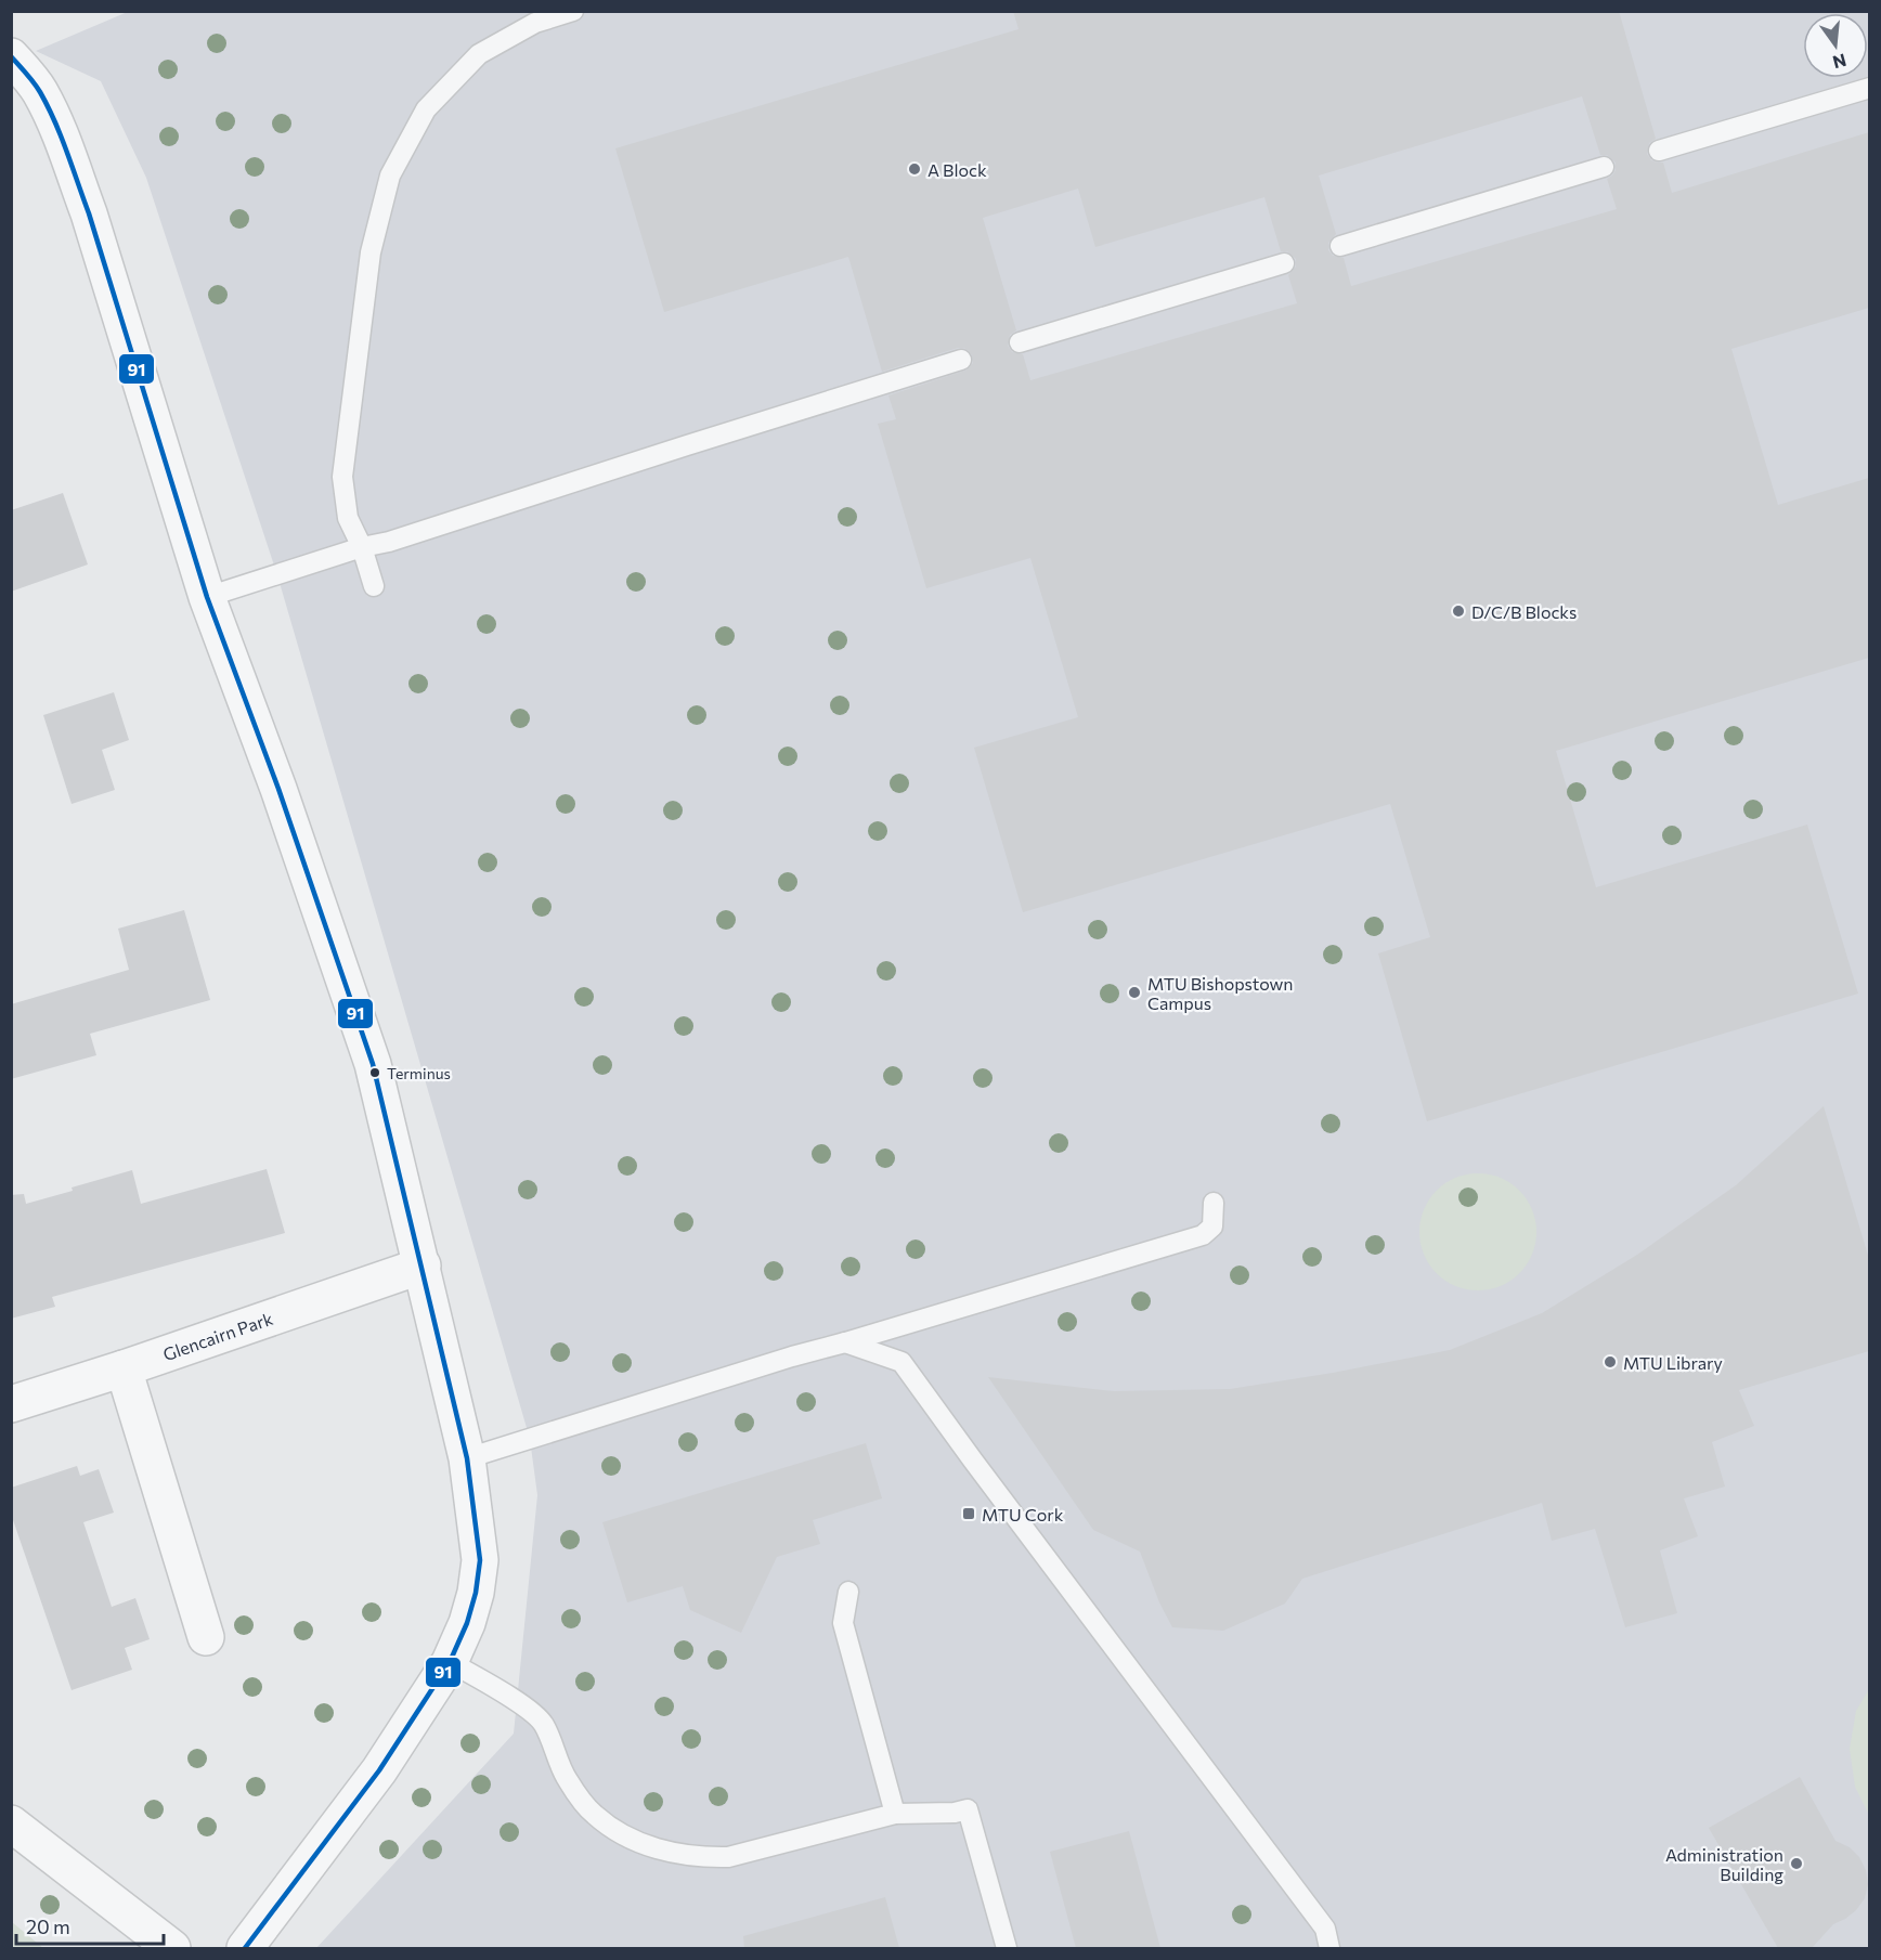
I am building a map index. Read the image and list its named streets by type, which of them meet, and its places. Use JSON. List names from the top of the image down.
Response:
{
  "streets": {
    "street": ["Glencairn Park"]
  },
  "places": {
    "other": [
      "A Block",
      "D/C/B Blocks",
      "MTU Bishopstown Campus",
      "Terminus",
      "MTU Library",
      "Administration Building"
    ],
    "transit": ["MTU Cork"]
  },
  "lines": ["transit line 91"],
  "scale_bar": "20 m",
  "north": "bottom"
}
